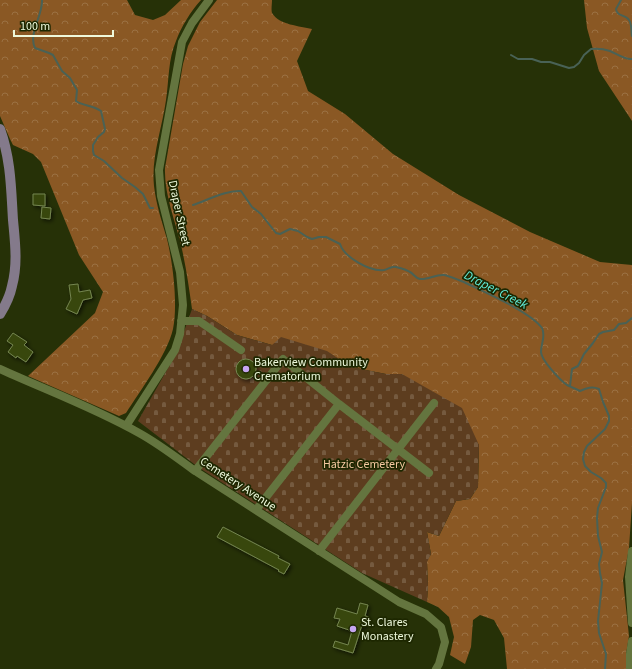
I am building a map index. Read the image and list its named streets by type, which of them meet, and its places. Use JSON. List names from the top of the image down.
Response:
{
  "streets": {
    "street": ["Draper Street", "Cemetery Avenue"]
  },
  "crossings": [
    ["Draper Street", "Cemetery Avenue"]
  ],
  "water": ["Draper Creek"],
  "parks": ["Hatzic Cemetery"],
  "places": ["Bakerview Community Crematorium", "St. Clares Monastery"],
  "scale_bar": "100 m"
}
